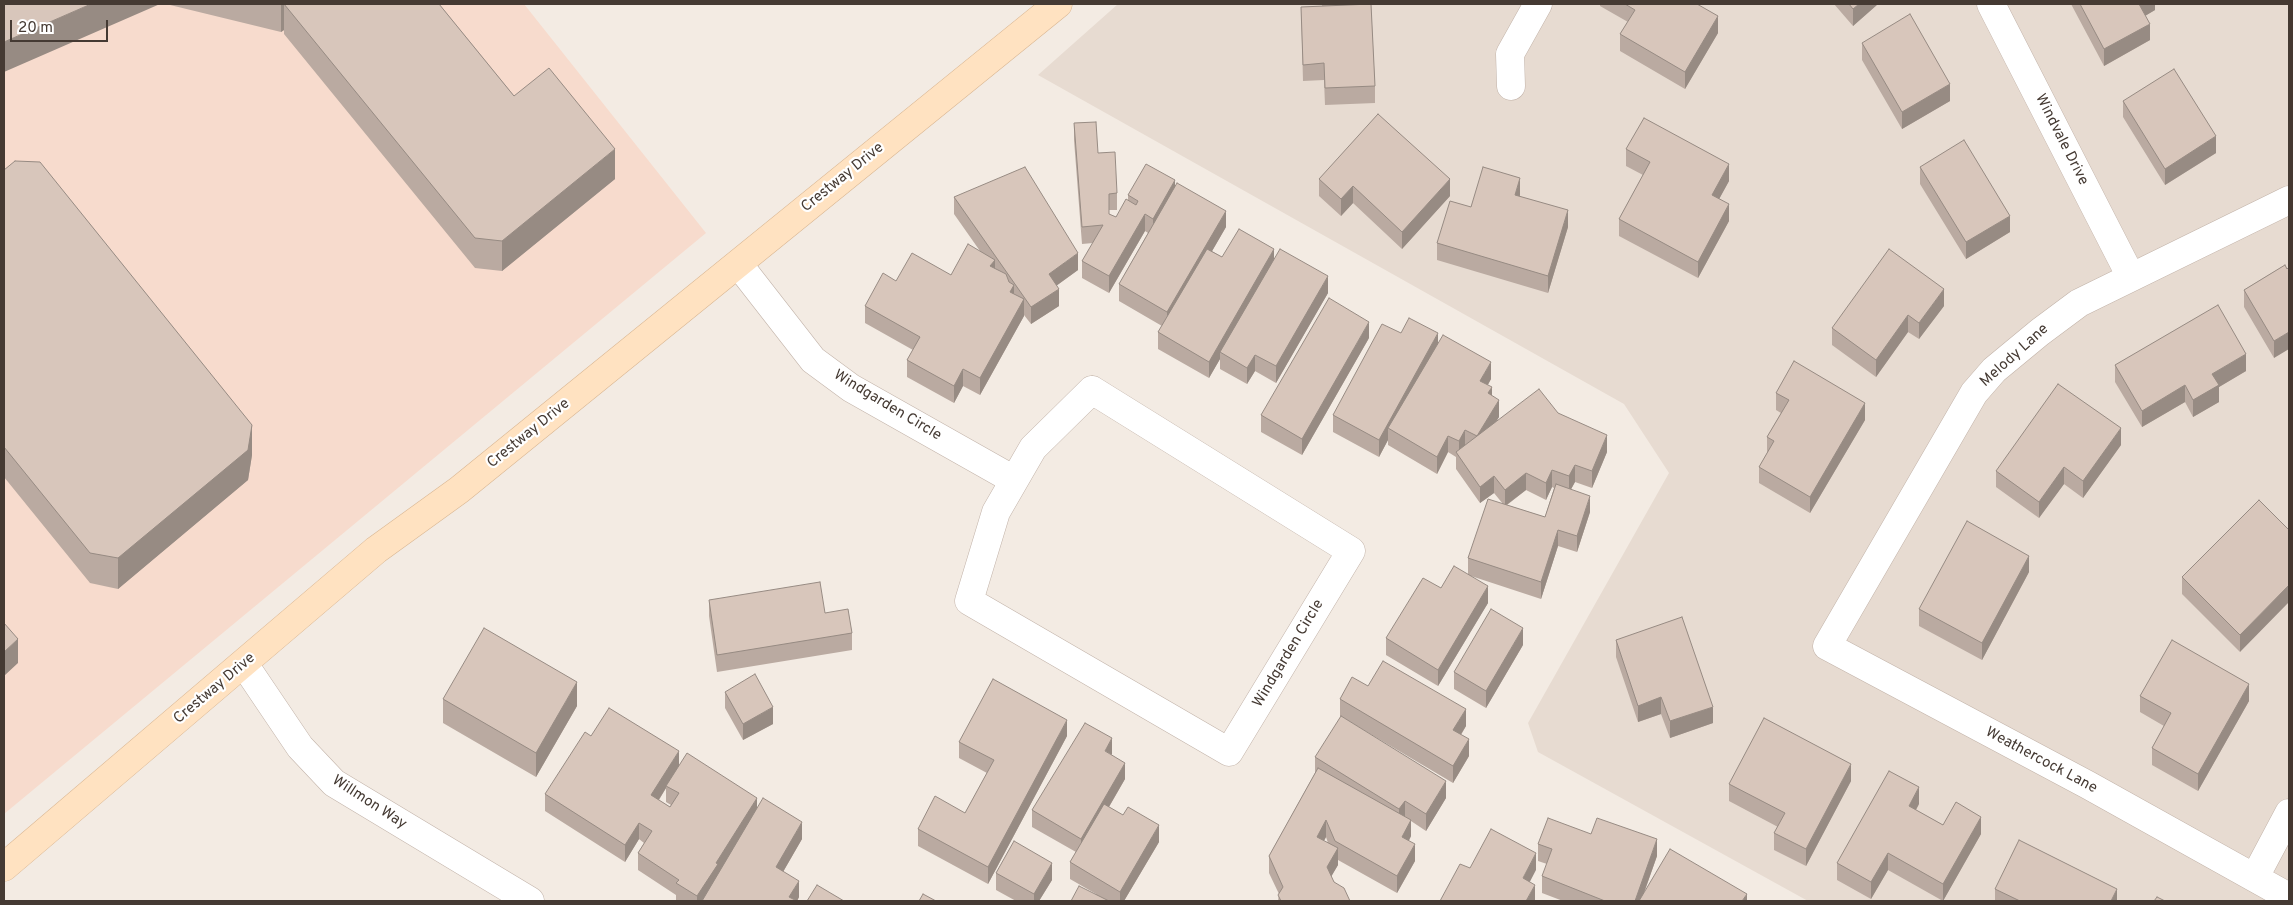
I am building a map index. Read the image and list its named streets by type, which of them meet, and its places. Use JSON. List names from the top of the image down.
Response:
{
  "streets": {
    "main road": ["Crestway Drive"],
    "street": [
      "Windvale Drive",
      "Melody Lane",
      "Windgarden Circle",
      "Weathercock Lane",
      "Willmon Way"
    ]
  },
  "crossings": [
    ["Windvale Drive", "Melody Lane"],
    ["Crestway Drive", "Windgarden Circle"],
    ["Crestway Drive", "Willmon Way"],
    ["Melody Lane", "Weathercock Lane"]
  ],
  "scale_bar": "20 m"
}
